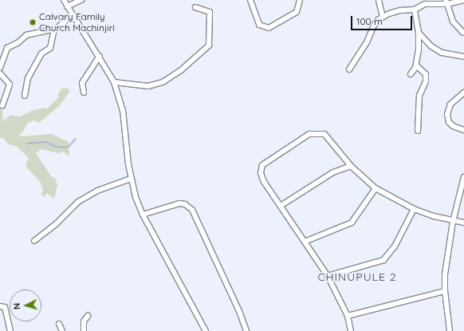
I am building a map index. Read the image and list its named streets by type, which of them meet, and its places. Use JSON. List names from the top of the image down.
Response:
{
  "districts": ["CHINUPULE 2"],
  "places": ["Calvary Family Church Machinjiri"],
  "scale_bar": "100 m",
  "north": "left"
}
